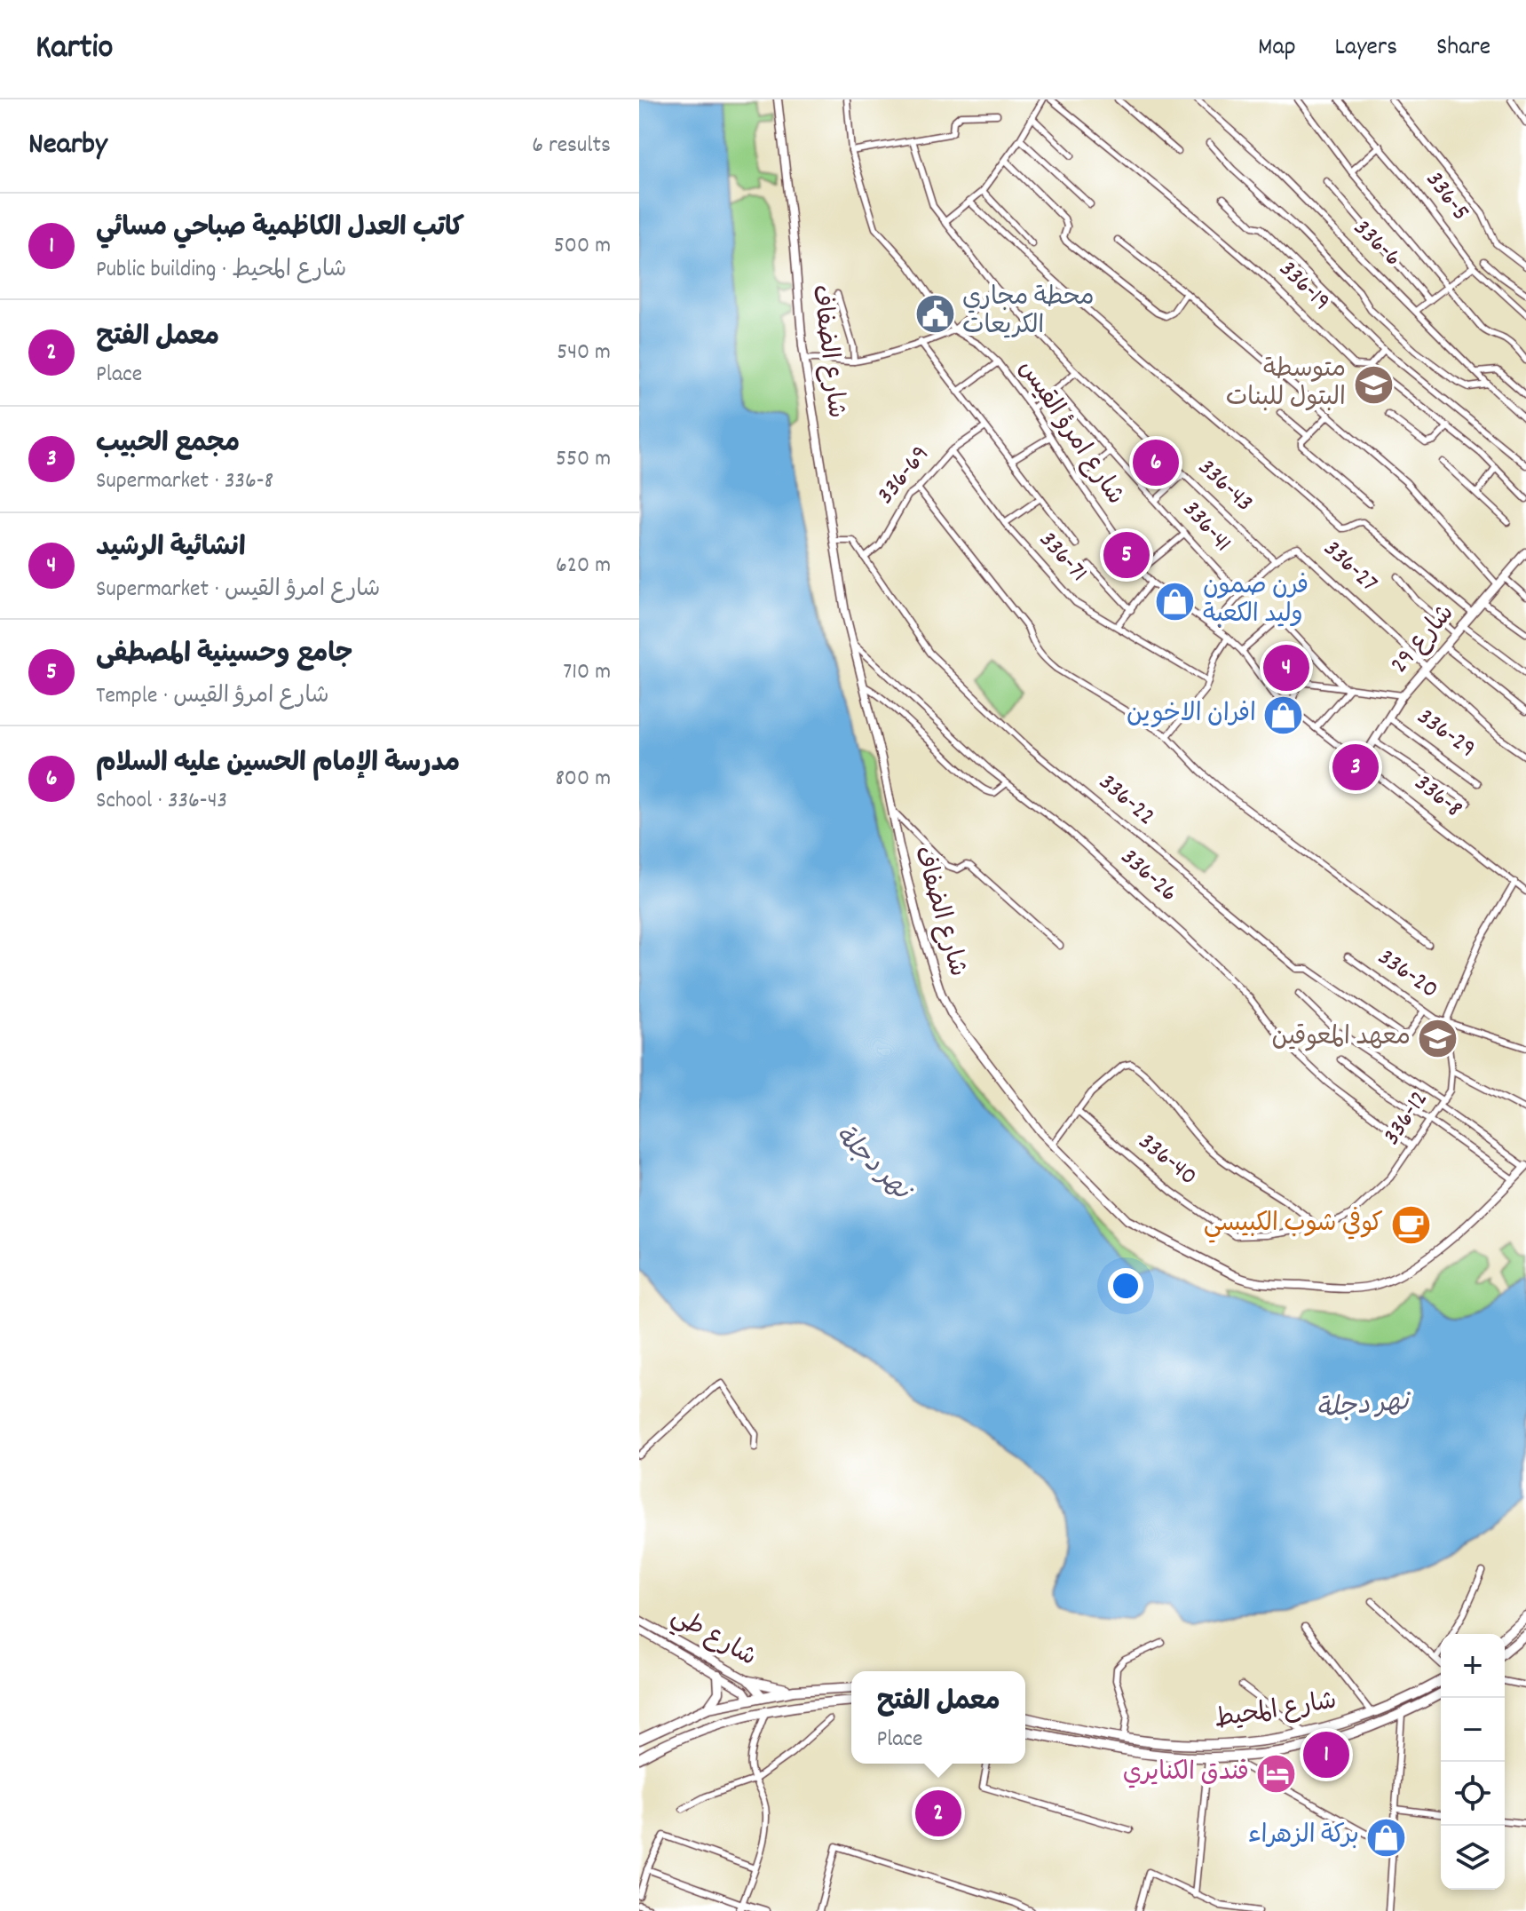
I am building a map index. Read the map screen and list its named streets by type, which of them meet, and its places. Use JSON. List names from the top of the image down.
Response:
{
  "streets": {
    "main road": ["شارع المحيط"],
    "street": [
      "336-5",
      "336-6",
      "336-19",
      "شارع الضفاف",
      "شارع امرؤ القيس",
      "336-69",
      "336-43",
      "336-41",
      "336-71",
      "336-27",
      "شارع 29",
      "336-29",
      "336-8",
      "336-22",
      "336-26",
      "336-20",
      "336-12",
      "336-40",
      "شارع طي"
    ]
  },
  "crossings": [
    ["شارع الضفاف", "336-22"],
    ["شارع الضفاف", "336-26"],
    ["شارع امرؤ القيس", "336-27"],
    ["شارع امرؤ القيس", "336-8"],
    ["336-69", "336-71"],
    ["336-69", "336-22"],
    ["336-43", "336-27"],
    ["336-41", "336-27"],
    ["336-27", "شارع 29"],
    ["شارع 29", "336-29"],
    ["شارع 29", "336-8"],
    ["336-8", "336-12"],
    ["336-22", "336-20"],
    ["336-26", "336-12"],
    ["336-20", "336-12"],
    ["336-12", "336-40"]
  ],
  "water": ["نهر دجلة"],
  "places": {
    "public building": ["محطة مجاري الكريعات"],
    "school or university": ["متوسطة البتول للبنات", "معهد المعوقين"],
    "shop": ["فرن صمون وليد الكعبة", "افران الاخوين", "بركة الزهراء"],
    "cafe": ["كوفي شوب الكبيسي"],
    "hotel": ["فندق الكنايري"]
  },
  "page": {
    "header": "Kartio",
    "nav": ["Map", "Layers", "Share"],
    "heading": ["Nearby", "6 results"],
    "list": [
      {
        "mark": "1",
        "name": "كاتب العدل الكاظمية صباحي مسائي",
        "note": "Public building · شارع المحيط",
        "value": "500 m"
      },
      {
        "mark": "2",
        "name": "معمل الفتح",
        "note": "Place",
        "value": "540 m"
      },
      {
        "mark": "3",
        "name": "مجمع الحبيب",
        "note": "Supermarket · 336-8",
        "value": "550 m"
      },
      {
        "mark": "4",
        "name": "انشائية الرشيد",
        "note": "Supermarket · شارع امرؤ القيس",
        "value": "620 m"
      },
      {
        "mark": "5",
        "name": "جامع وحسينية المصطفى",
        "note": "Temple · شارع امرؤ القيس",
        "value": "710 m"
      },
      {
        "mark": "6",
        "name": "مدرسة الإمام الحسين عليه السلام",
        "note": "School · 336-43",
        "value": "800 m"
      }
    ],
    "pins": [
      "6",
      "5",
      "4",
      "3",
      "1",
      "2"
    ],
    "map_buttons": ["+", "−"],
    "popup": ["معمل الفتح", "Place"]
  }
}
